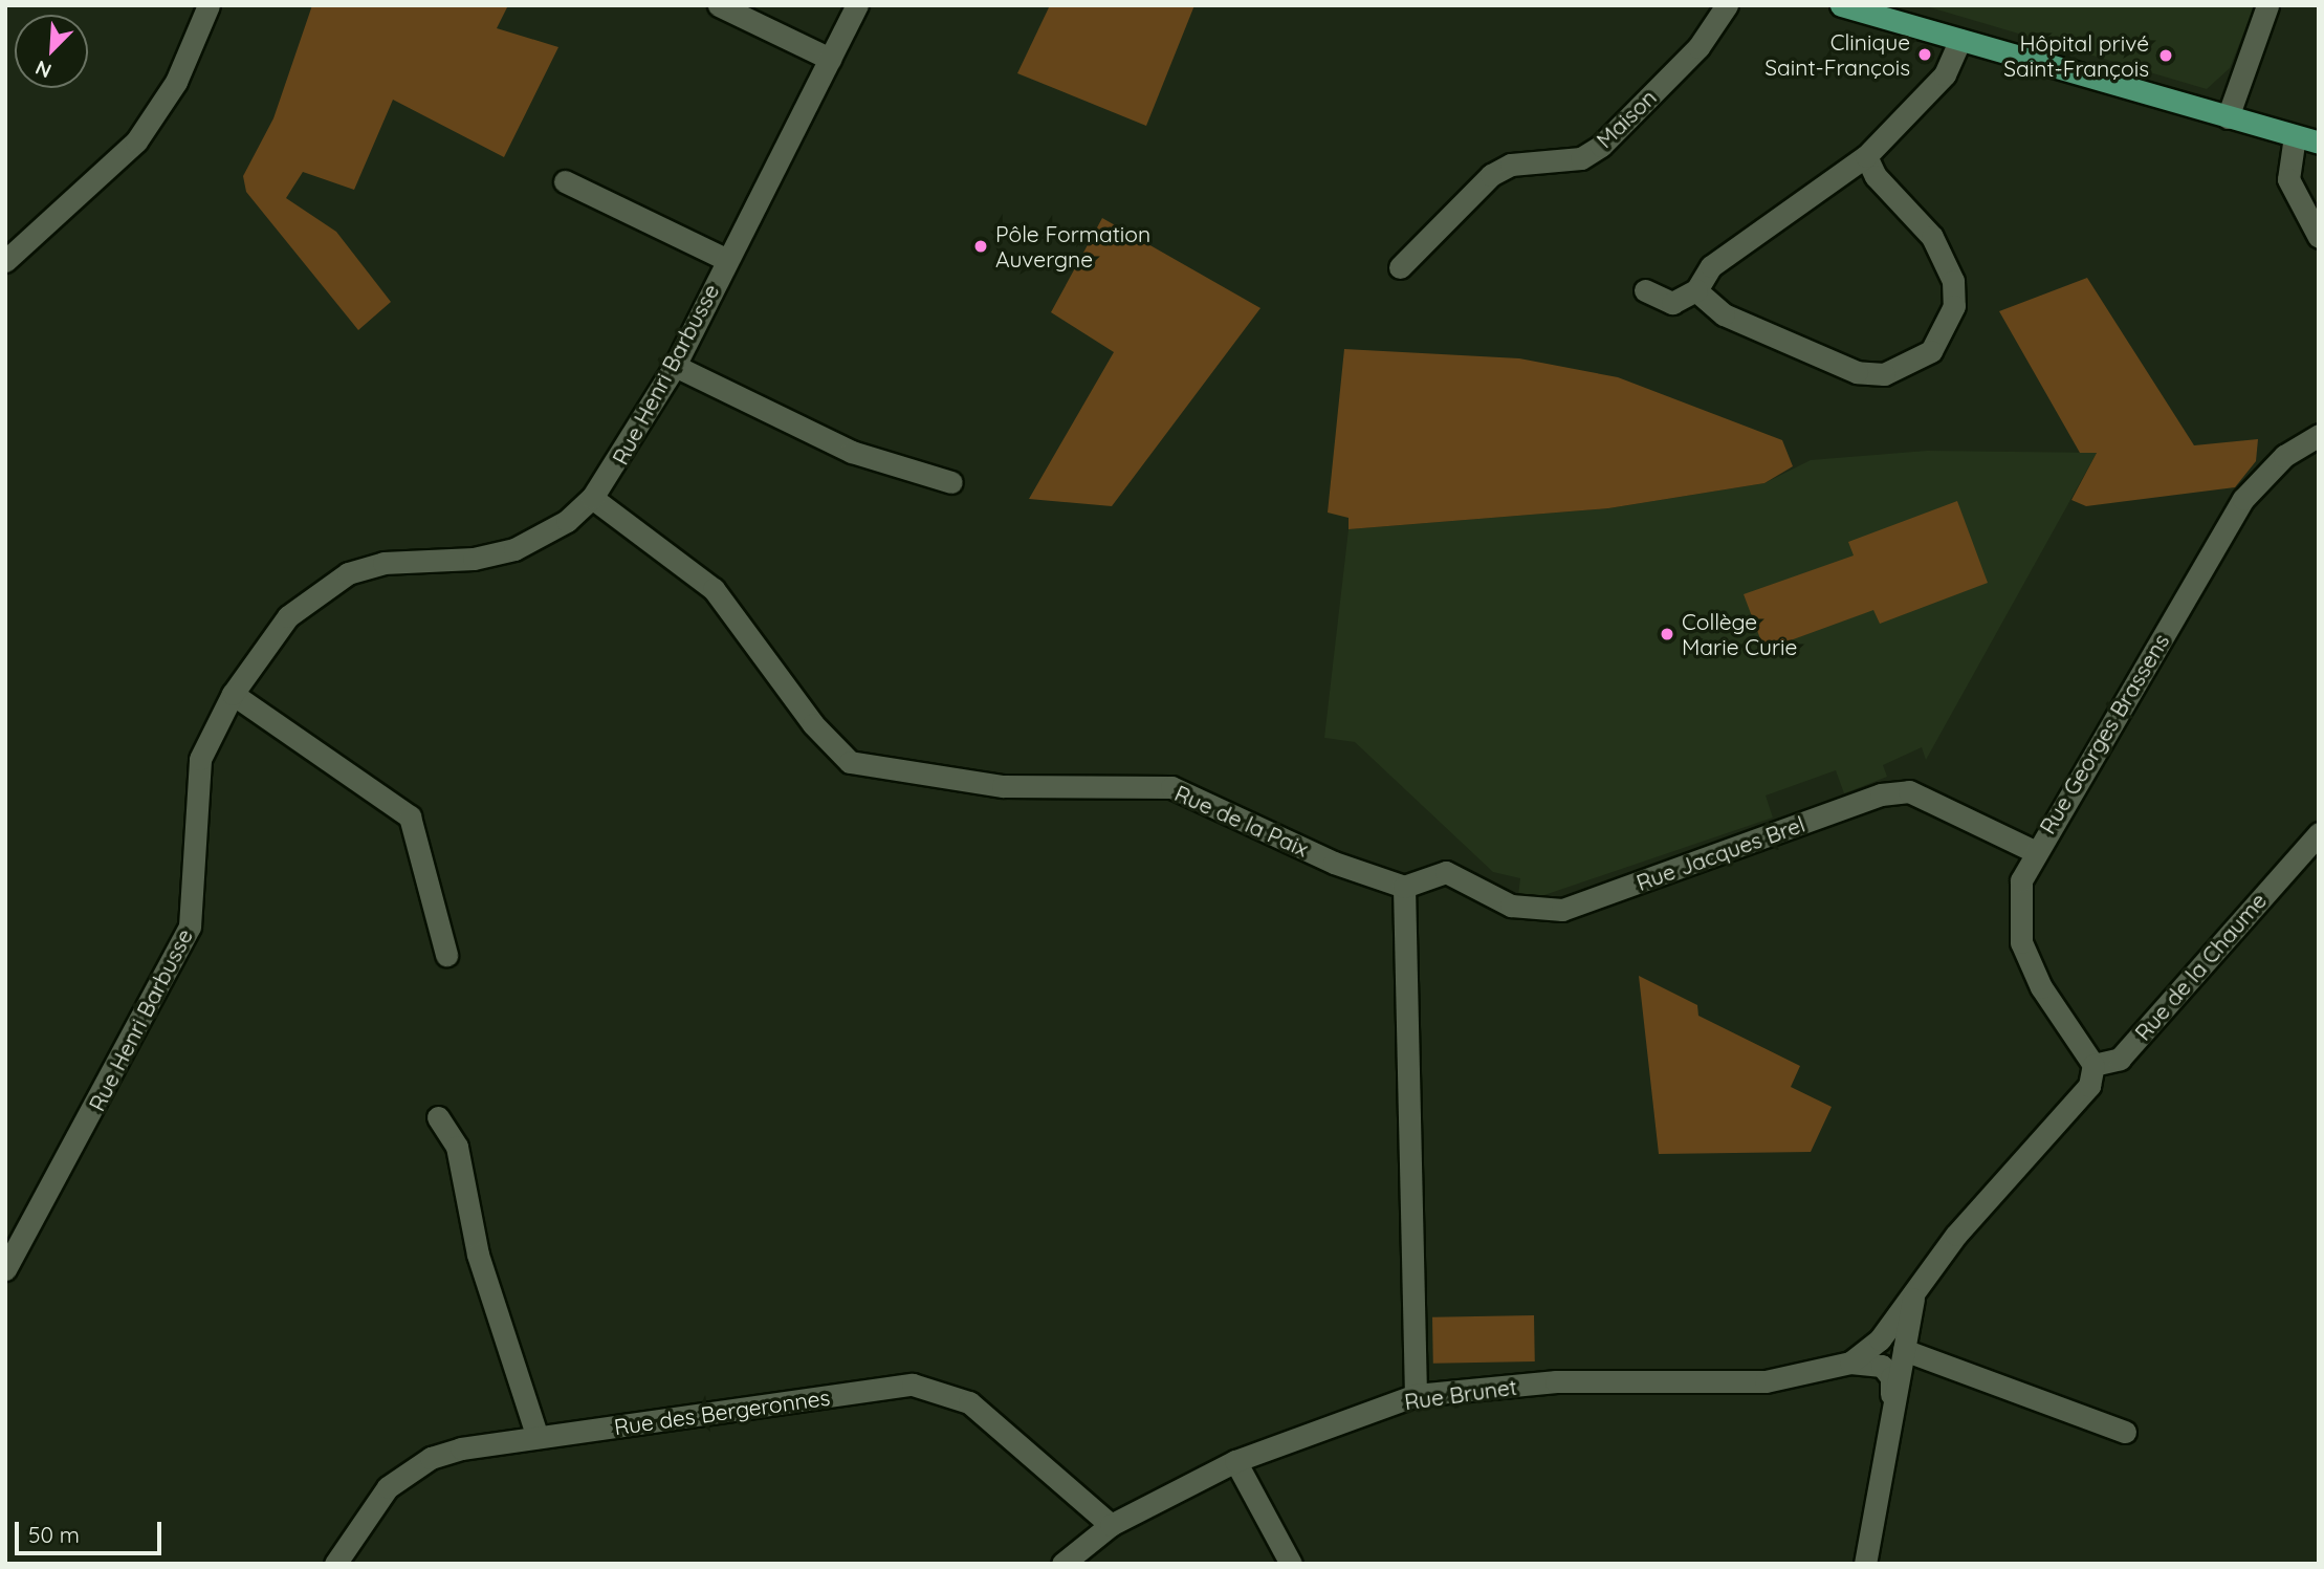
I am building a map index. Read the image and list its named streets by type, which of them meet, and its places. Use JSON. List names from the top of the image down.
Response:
{
  "streets": {
    "street": [
      "Maison",
      "Rue Henri Barbusse",
      "Rue Georges Brassens",
      "Rue de la Paix",
      "Rue Jacques Brel",
      "Rue de la Chaume",
      "Rue Brunet",
      "Rue des Bergeronnes"
    ]
  },
  "crossings": [
    ["Rue Henri Barbusse", "Rue de la Paix"],
    ["Rue Georges Brassens", "Rue Jacques Brel"],
    ["Rue Georges Brassens", "Rue de la Chaume"],
    ["Rue de la Paix", "Rue Jacques Brel"],
    ["Rue Brunet", "Rue des Bergeronnes"]
  ],
  "places": [
    "Clinique Saint-François",
    "Hôpital privé Saint-François",
    "Pôle Formation Auvergne",
    "Collège Marie Curie"
  ],
  "scale_bar": "50 m",
  "north": "bottom left"
}
